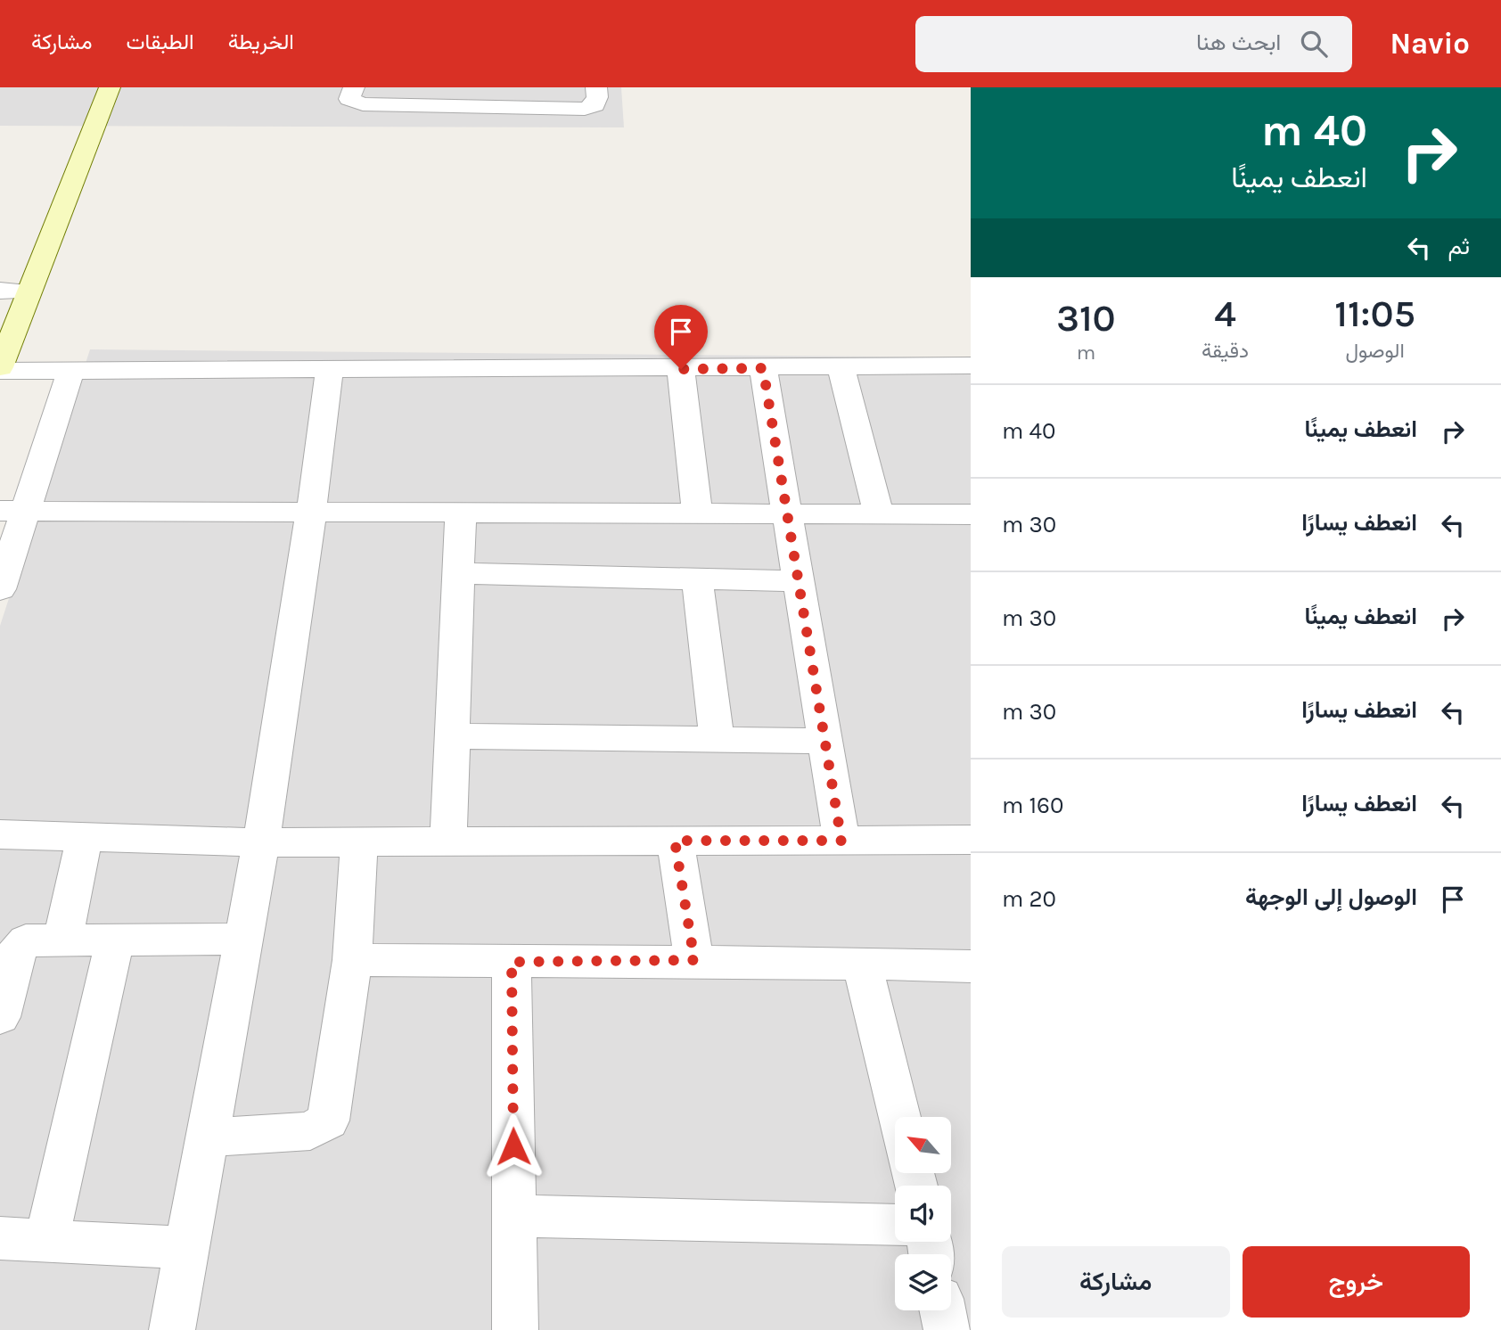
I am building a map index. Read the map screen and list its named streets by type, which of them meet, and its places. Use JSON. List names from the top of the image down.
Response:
{
  "north": "top left",
  "page": {
    "header": "Navio",
    "search": "ابحث هنا",
    "nav": ["الخريطة", "الطبقات", "مشاركة"],
    "turn": ["40 m", "انعطف يمينًا"],
    "then": "ثم",
    "eta": [
      "11:05",
      "الوصول",
      "4",
      "دقيقة",
      "310",
      "m"
    ],
    "list": [
      {
        "name": "انعطف يمينًا",
        "value": "40 m"
      },
      {
        "name": "انعطف يسارًا",
        "value": "30 m"
      },
      {
        "name": "انعطف يمينًا",
        "value": "30 m"
      },
      {
        "name": "انعطف يسارًا",
        "value": "30 m"
      },
      {
        "name": "انعطف يسارًا",
        "value": "160 m"
      },
      {
        "name": "الوصول إلى الوجهة",
        "value": "20 m"
      }
    ],
    "buttons": ["خروج", "مشاركة"]
  }
}
